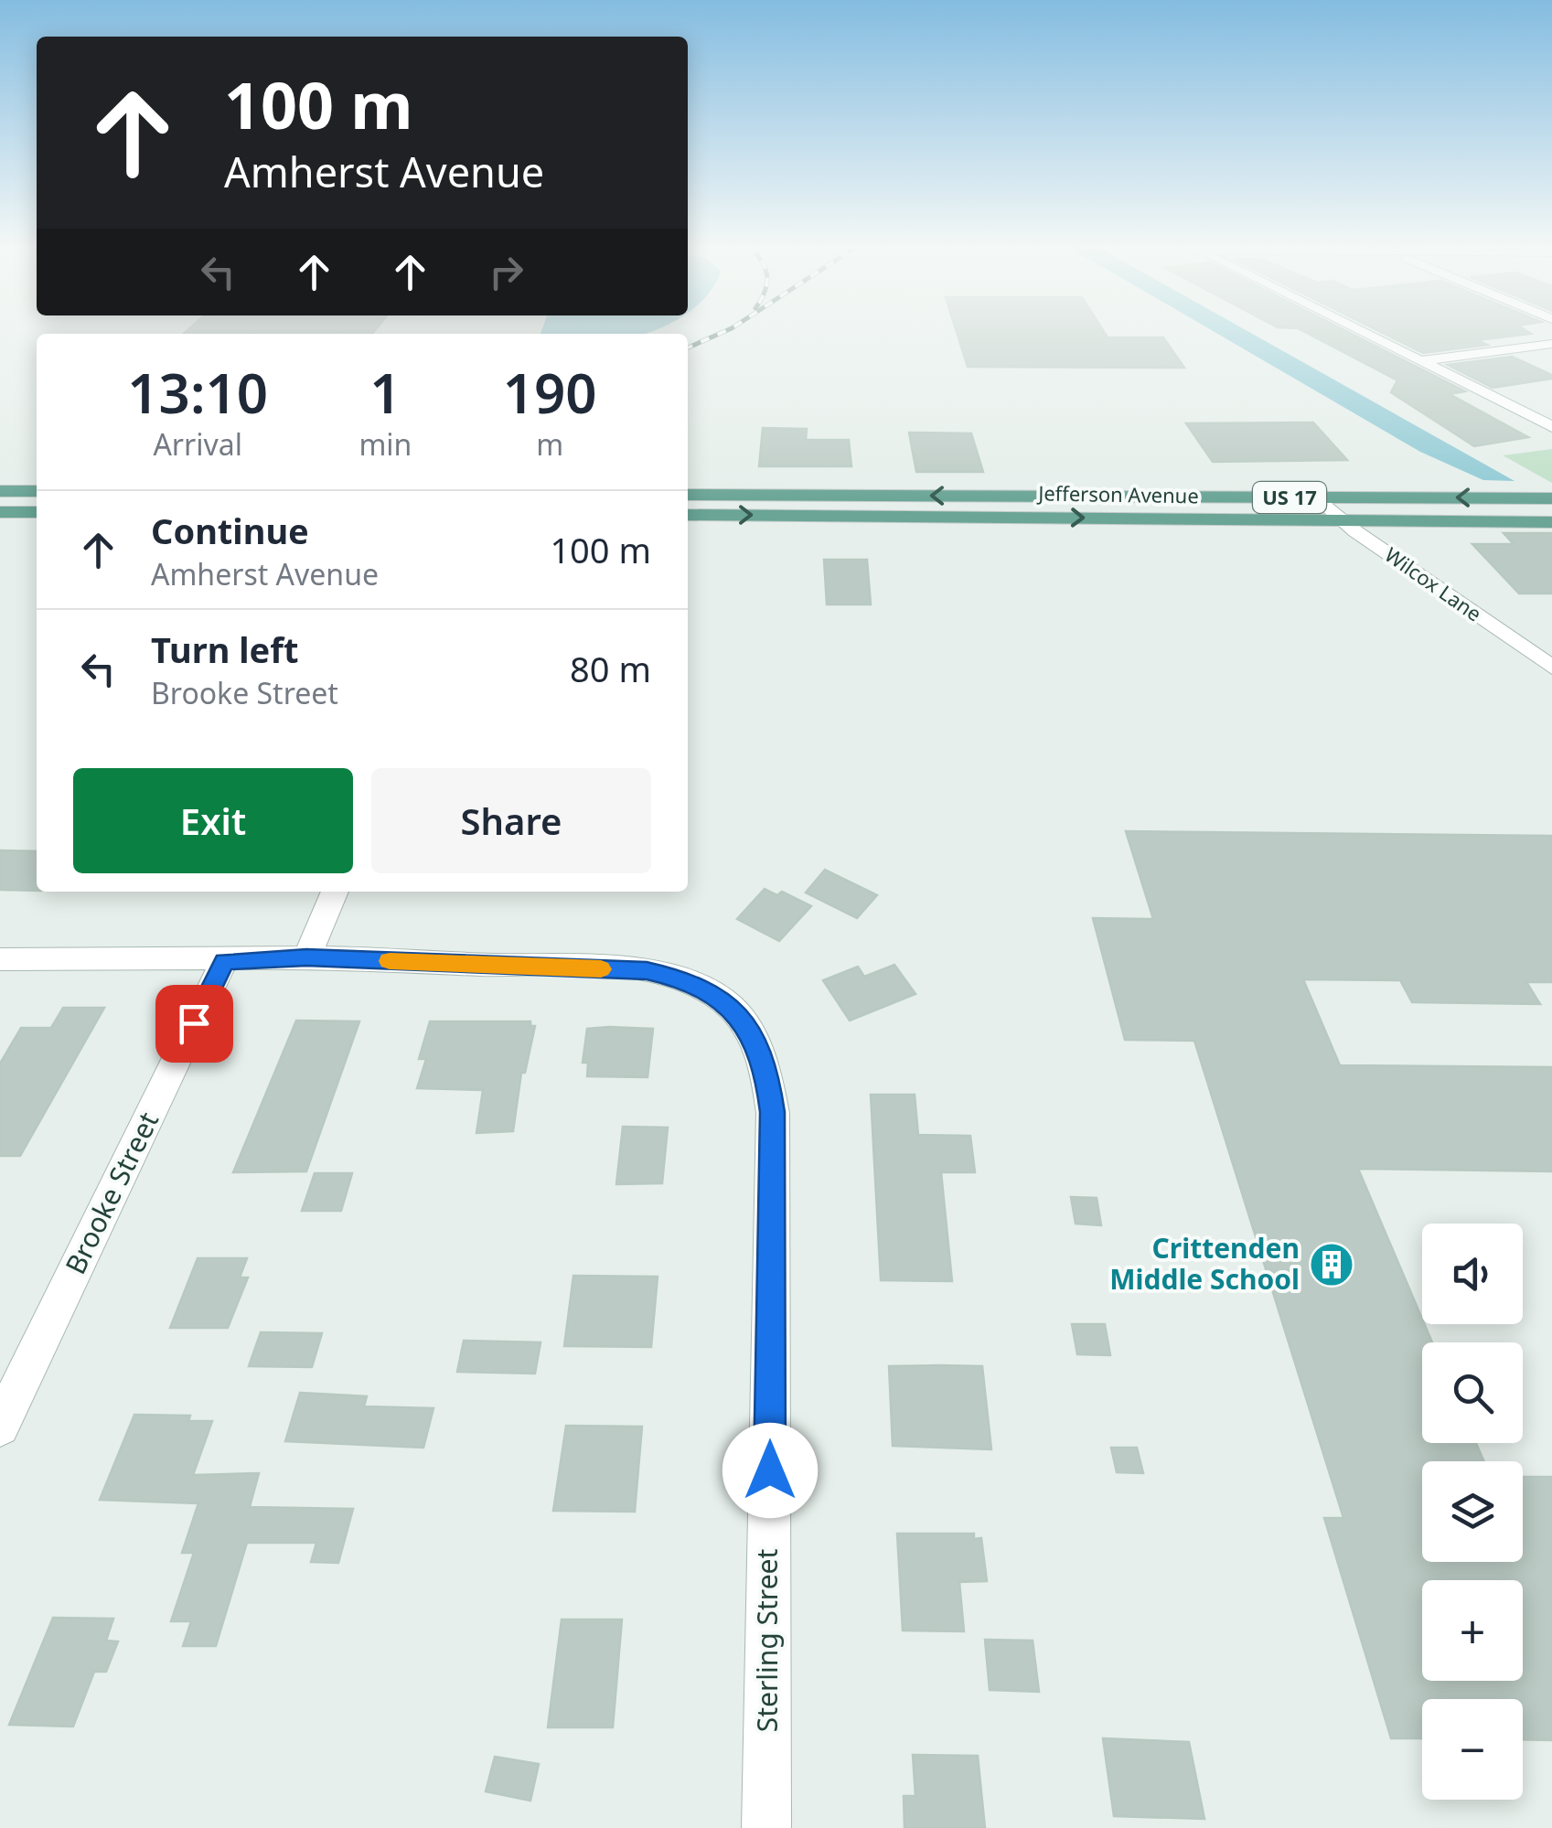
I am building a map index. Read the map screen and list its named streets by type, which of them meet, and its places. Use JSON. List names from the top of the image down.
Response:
{
  "streets": {
    "main road": ["Jefferson Avenue", "US 17"],
    "street": ["Wilcox Lane", "Brooke Street", "Sterling Street"]
  },
  "crossings": [
    ["Jefferson Avenue", "Wilcox Lane"],
    ["Brooke Street", "Sterling Street"]
  ],
  "places": {
    "building": ["Crittenden Middle School"]
  },
  "page": {
    "turn": ["100 m", "Amherst Avenue"],
    "eta": [
      "13:10",
      "Arrival",
      "1",
      "min",
      "190",
      "m"
    ],
    "list": [
      {
        "name": "Continue",
        "note": "Amherst Avenue",
        "value": "100 m"
      },
      {
        "name": "Turn left",
        "note": "Brooke Street",
        "value": "80 m"
      }
    ],
    "buttons": ["Exit", "Share"],
    "map_buttons": ["+", "−"]
  }
}
